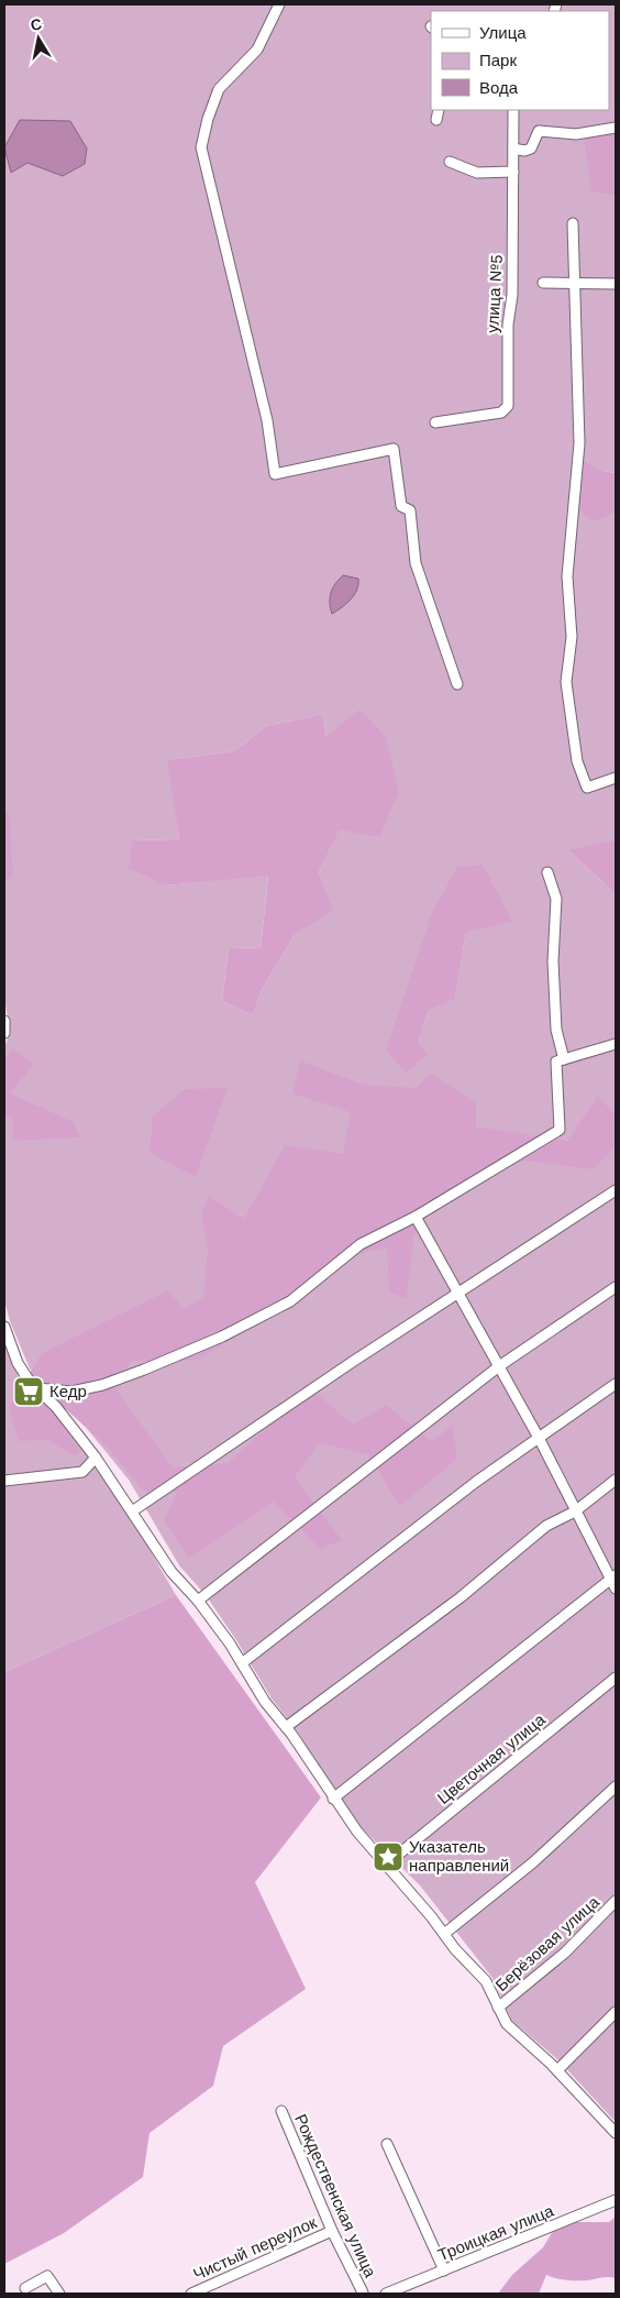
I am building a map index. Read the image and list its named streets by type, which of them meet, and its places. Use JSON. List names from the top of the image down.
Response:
{
  "streets": {
    "street": [
      "улица №5",
      "Цветочная улица",
      "Берёзовая улица",
      "Рождественская улица",
      "Троицкая улица",
      "Чистый переулок"
    ]
  },
  "crossings": [
    ["Рождественская улица", "Чистый переулок"]
  ],
  "places": {
    "supermarket": ["Кедр"],
    "place": ["Указатель направлений"]
  },
  "legend": ["Улица", "Парк", "Вода"],
  "north": "top"
}
